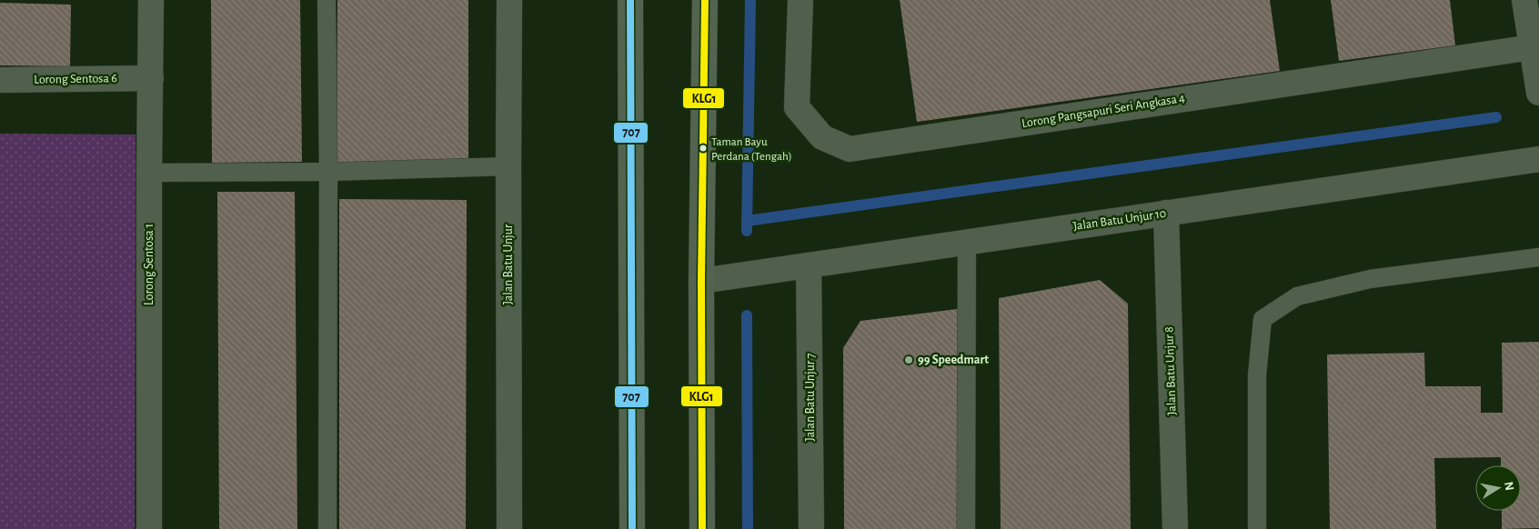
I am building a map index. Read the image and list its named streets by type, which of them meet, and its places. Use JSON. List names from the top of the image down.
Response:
{
  "streets": {
    "street": [
      "Lorong Sentosa 6",
      "Lorong Pangsapuri Seri Angkasa 4",
      "Jalan Batu Unjur 10",
      "Lorong Sentosa 1",
      "Jalan Batu Unjur",
      "Jalan Batu Unjur 8",
      "Jalan Batu Unjur 7"
    ]
  },
  "crossings": [
    ["Lorong Sentosa 6", "Lorong Sentosa 1"],
    ["Jalan Batu Unjur 10", "Jalan Batu Unjur 8"],
    ["Jalan Batu Unjur 10", "Jalan Batu Unjur 7"]
  ],
  "places": ["Taman Bayu Perdana (Tengah)", "99 Speedmart"],
  "lines": ["transit line KLG1", "transit line 707"],
  "north": "right"
}
